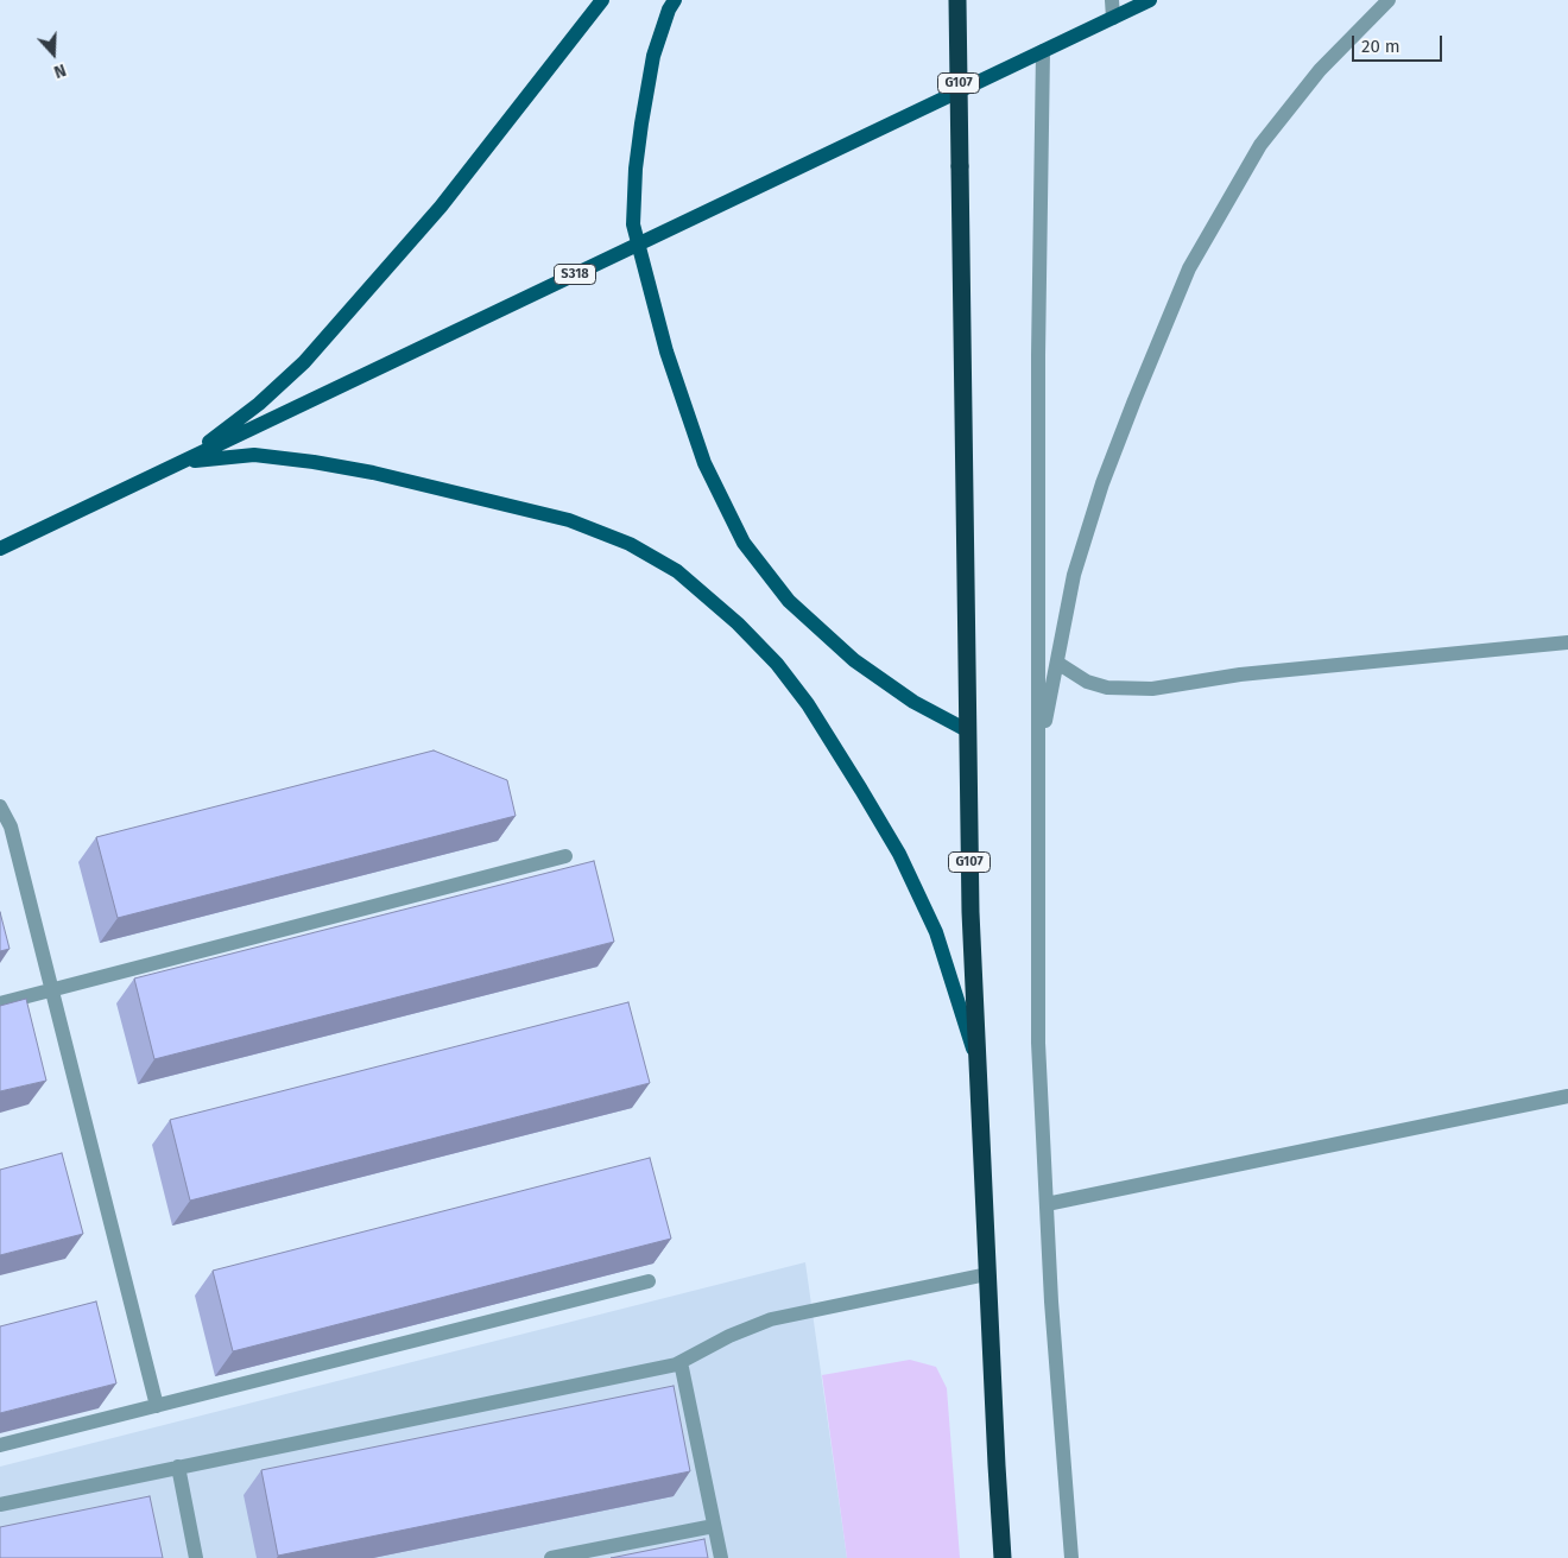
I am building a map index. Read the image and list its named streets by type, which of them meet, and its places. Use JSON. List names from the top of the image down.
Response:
{
  "streets": {
    "highway": ["G107"],
    "main road": ["S318"]
  },
  "scale_bar": "20 m",
  "north": "bottom"
}
